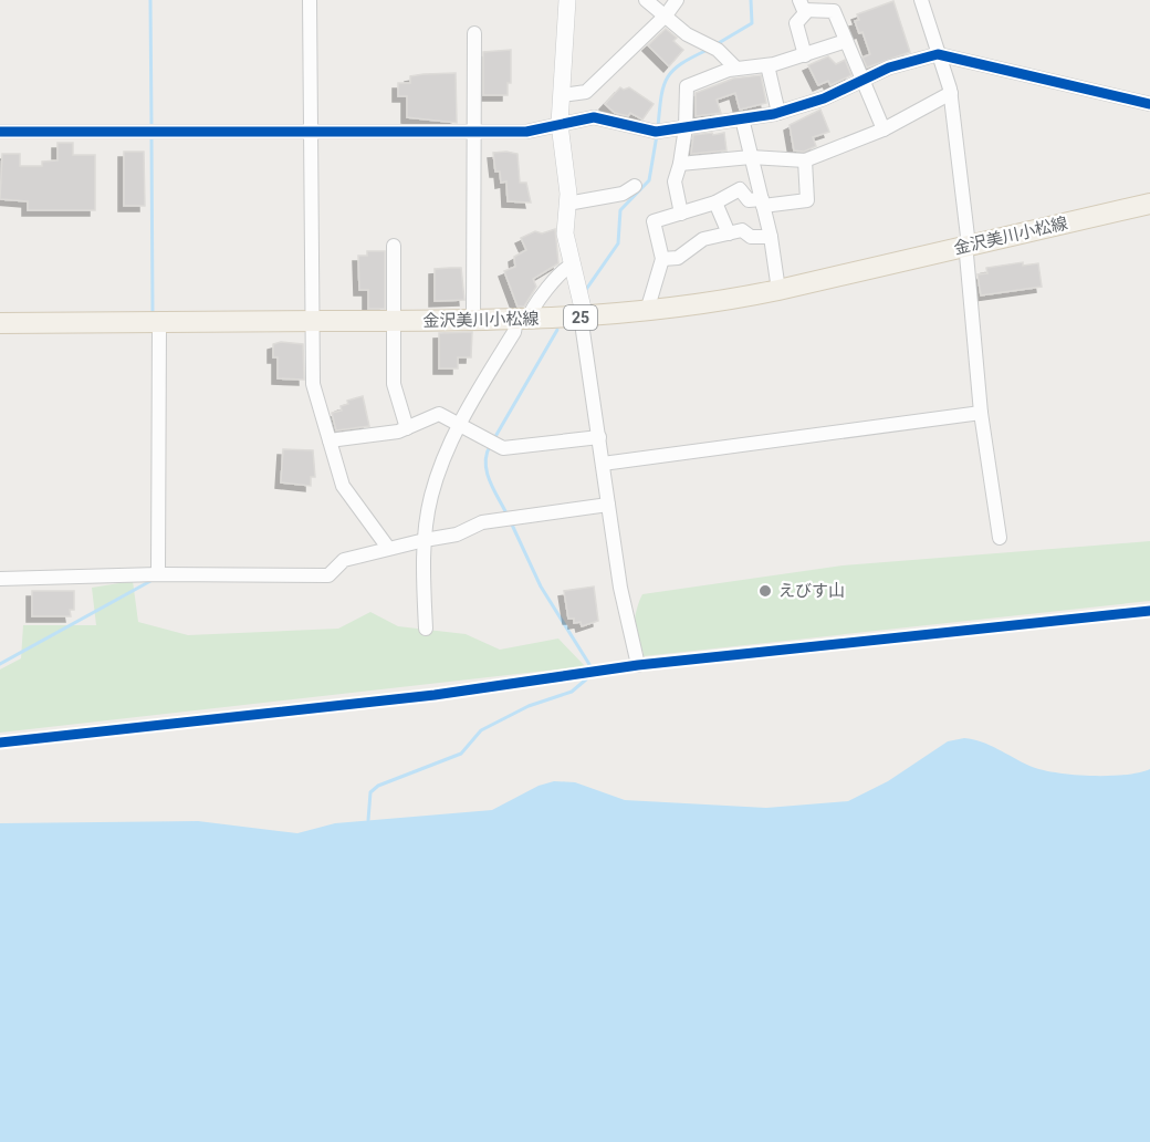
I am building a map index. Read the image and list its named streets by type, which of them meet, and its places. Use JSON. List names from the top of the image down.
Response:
{
  "streets": {
    "main road": ["金沢美川小松線", "25"]
  },
  "places": ["えびす山"]
}
